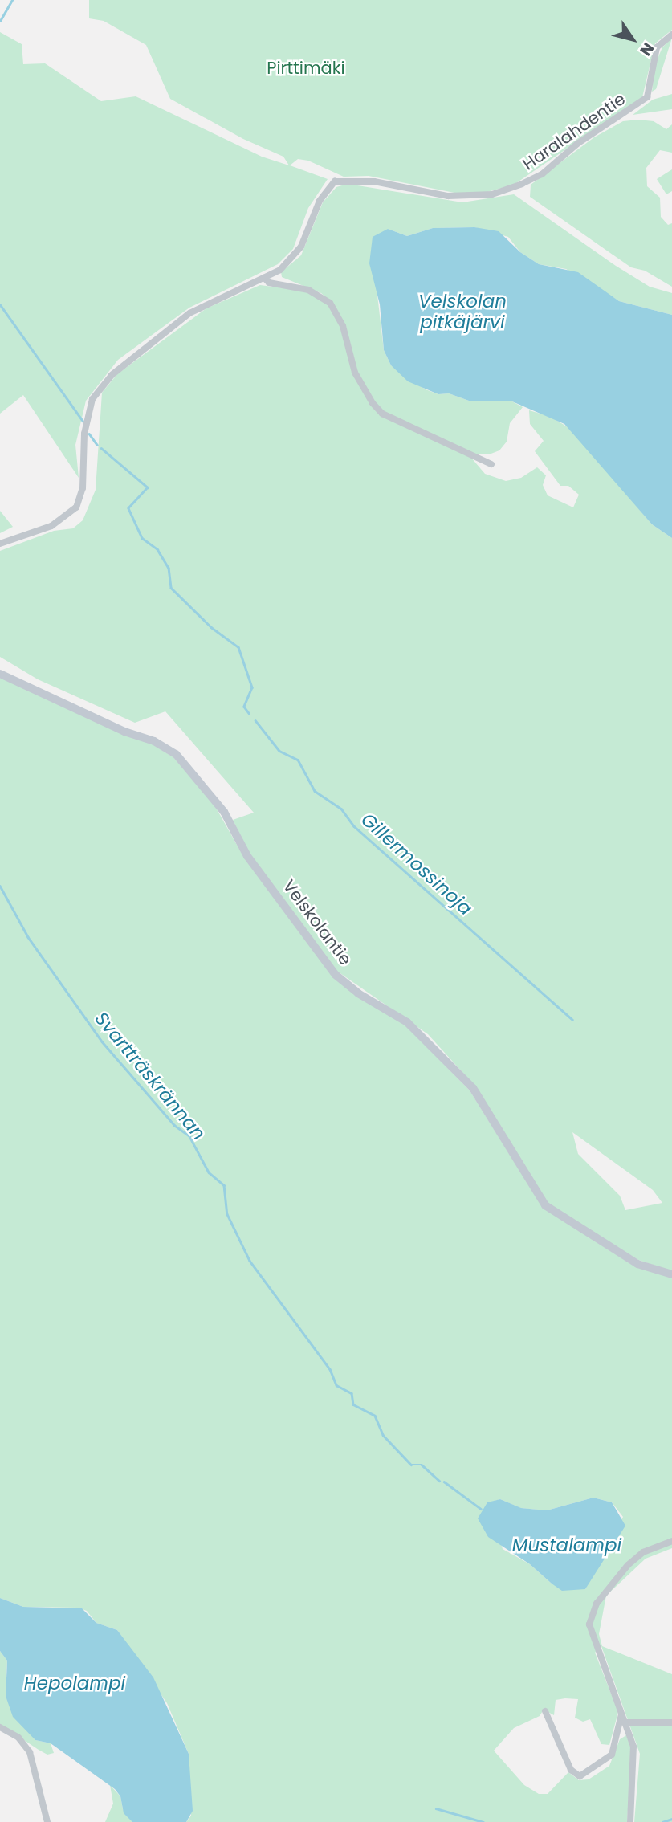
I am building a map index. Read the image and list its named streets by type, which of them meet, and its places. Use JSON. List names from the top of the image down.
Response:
{
  "streets": {
    "street": ["Haralahdentie", "Velskolantie"]
  },
  "water": [
    "Velskolan pitkäjärvi",
    "Gillermossinoja",
    "Svartträskrännan",
    "Mustalampi",
    "Hepolampi"
  ],
  "parks": ["Pirttimäki"],
  "north": "bottom right"
}
